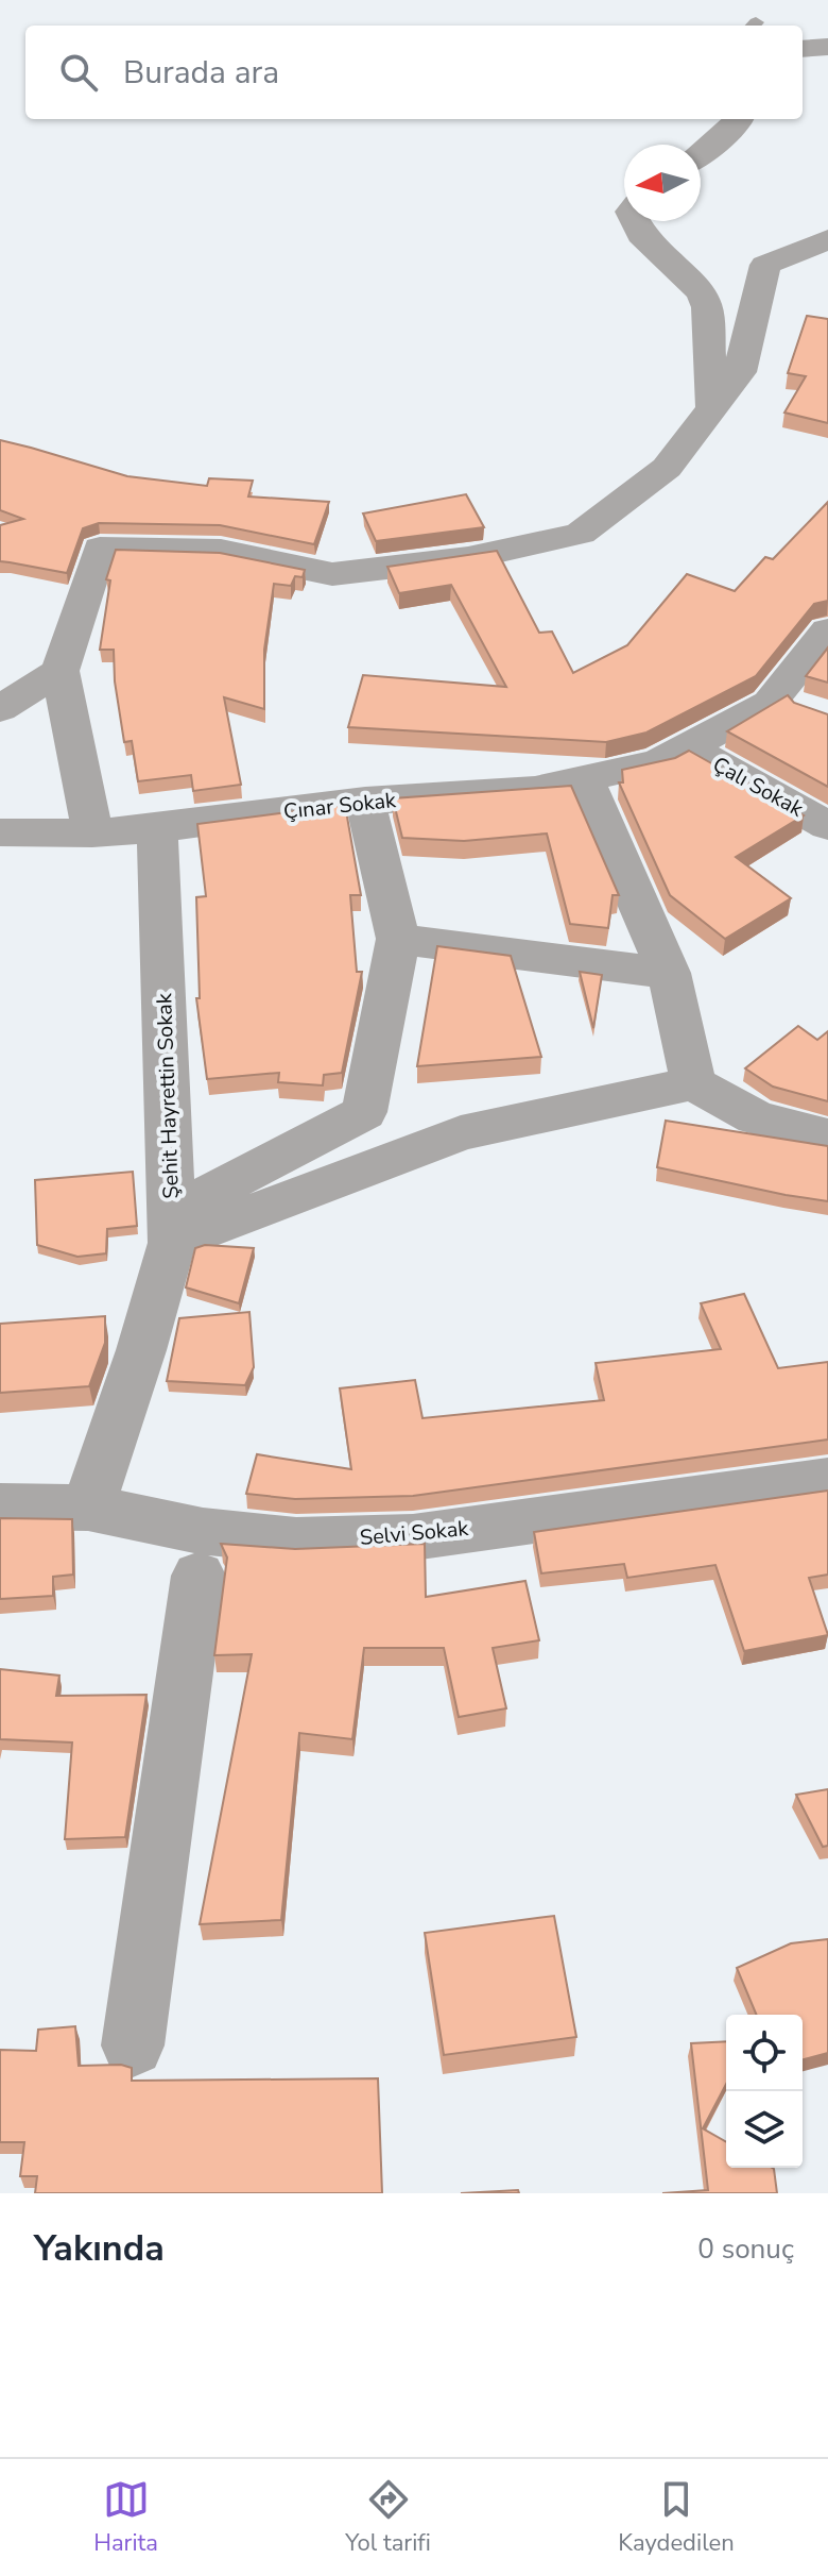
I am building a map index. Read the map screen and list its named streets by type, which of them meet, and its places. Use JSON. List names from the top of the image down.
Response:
{
  "streets": {
    "street": [
      "Çalı Sokak",
      "Çınar Sokak",
      "Şehit Hayrettin Sokak",
      "Selvi Sokak"
    ]
  },
  "crossings": [
    ["Çalı Sokak", "Çınar Sokak"],
    ["Çınar Sokak", "Şehit Hayrettin Sokak"],
    ["Şehit Hayrettin Sokak", "Selvi Sokak"]
  ],
  "north": "left",
  "page": {
    "search": "Burada ara",
    "heading": ["Yakında", "0 sonuç"],
    "nav": ["Harita", "Yol tarifi", "Kaydedilen"]
  }
}
